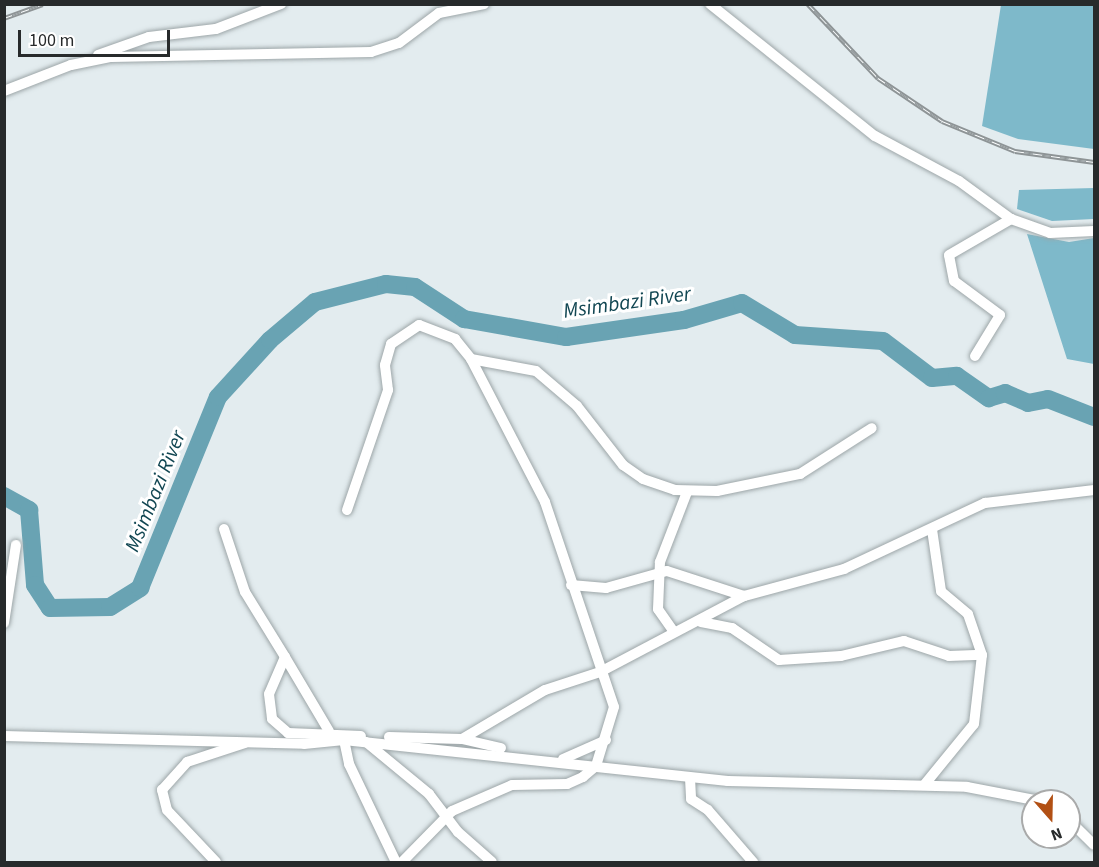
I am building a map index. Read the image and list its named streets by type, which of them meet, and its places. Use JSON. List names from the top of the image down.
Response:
{
  "water": ["Msimbazi River"],
  "scale_bar": "100 m",
  "north": "bottom"
}
